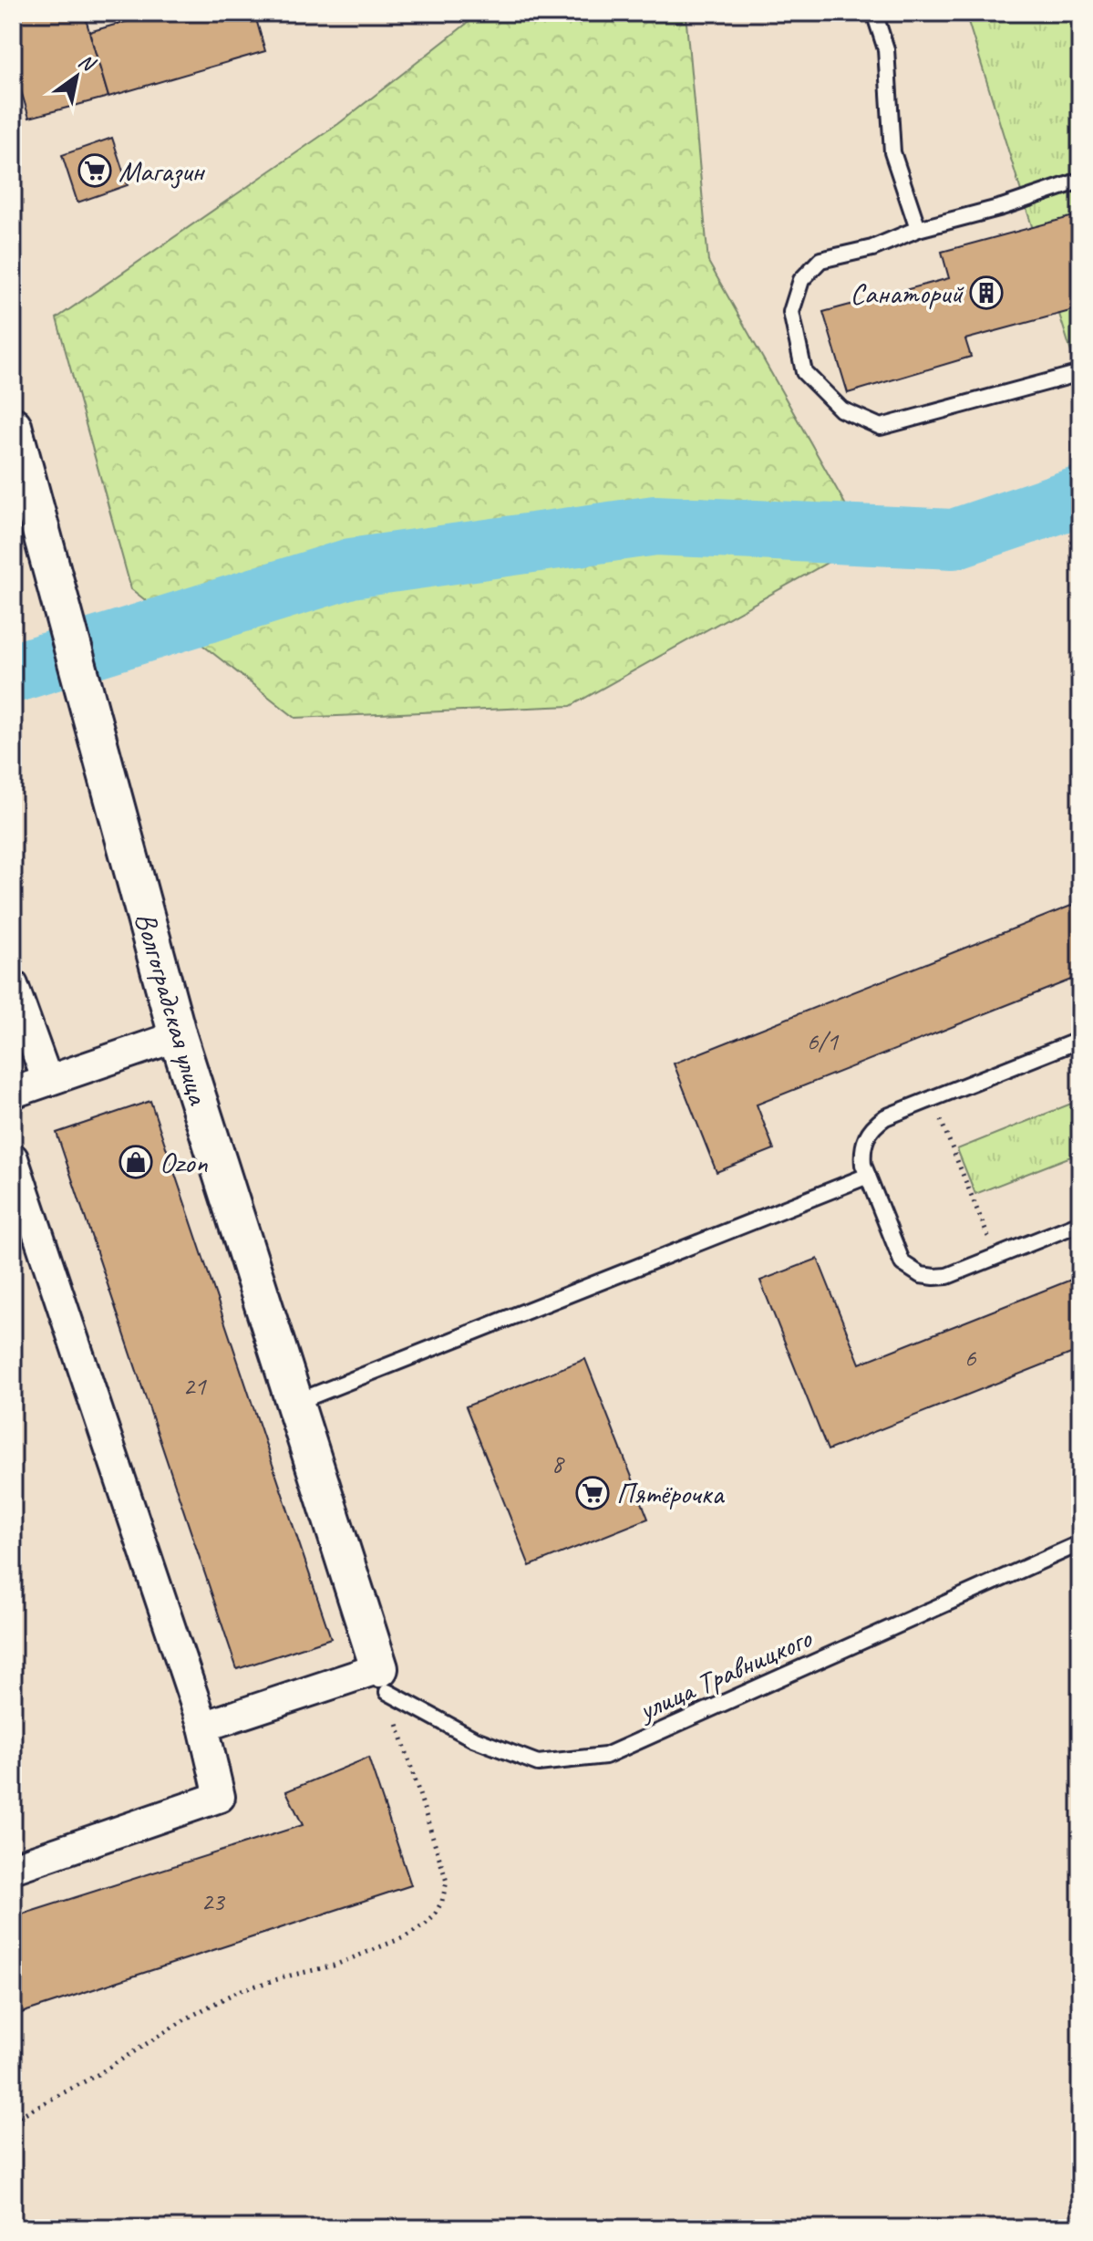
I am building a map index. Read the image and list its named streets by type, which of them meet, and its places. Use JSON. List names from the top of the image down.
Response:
{
  "streets": {
    "street": ["Волгоградская улица"],
    "lane": ["улица Травницкого"]
  },
  "crossings": [
    ["Волгоградская улица", "улица Травницкого"]
  ],
  "places": {
    "supermarket": ["Магазин", "Пятёрочка"],
    "building": ["Санаторий"],
    "shop": ["Ozon"]
  },
  "house_numbers": [
    "6/1",
    "6",
    "21",
    "8",
    "23"
  ],
  "north": "top right"
}
